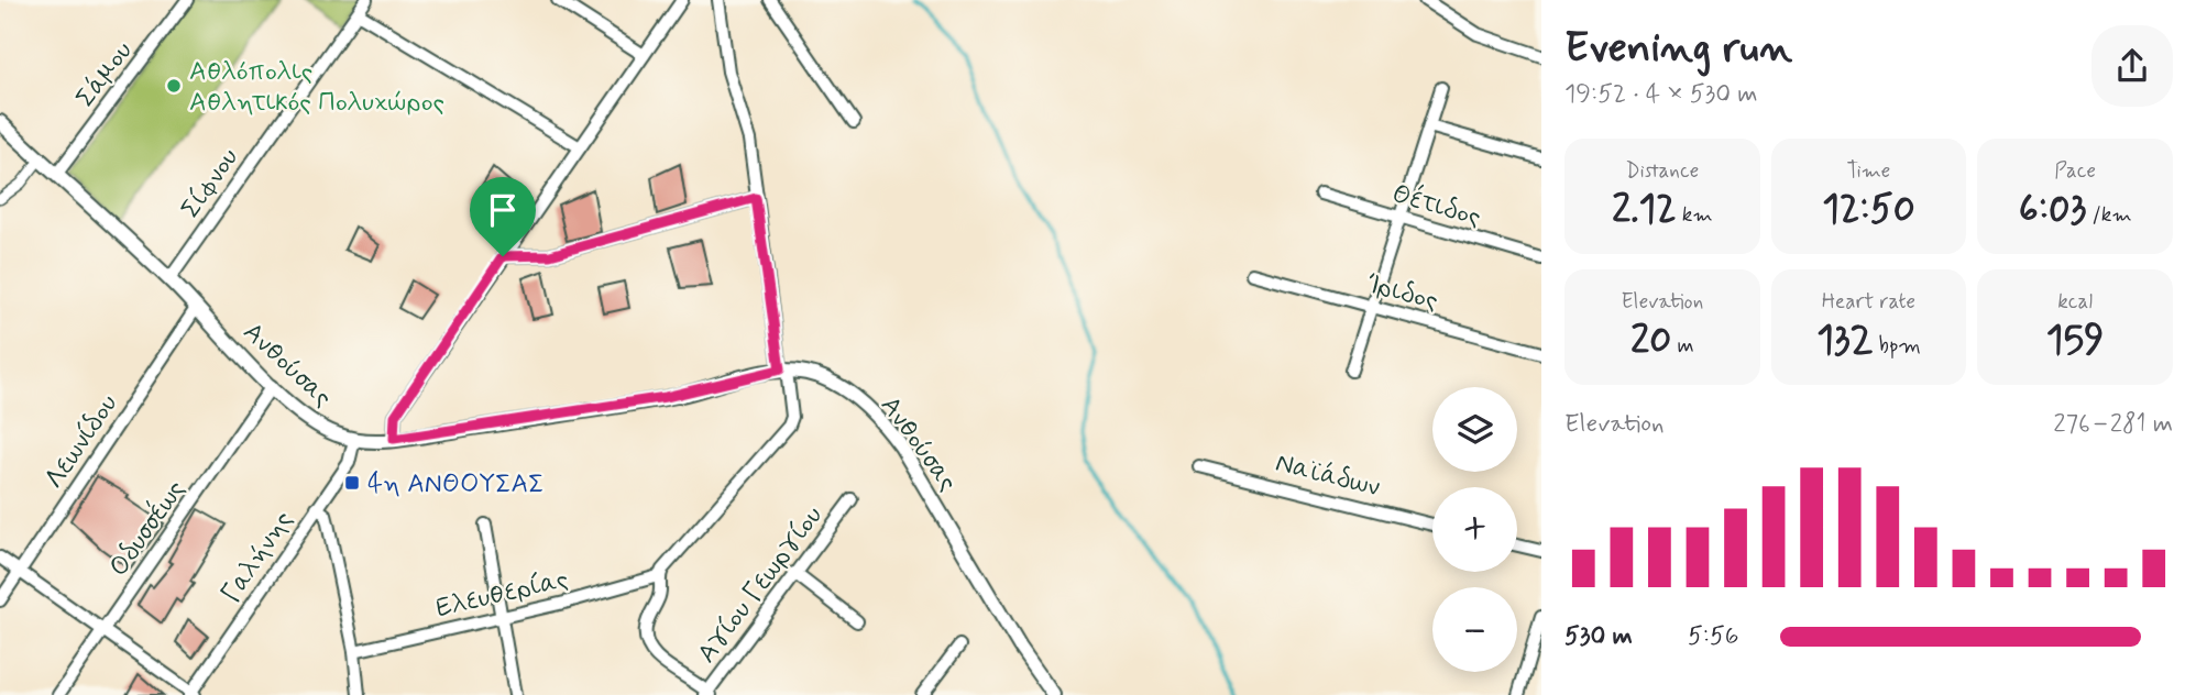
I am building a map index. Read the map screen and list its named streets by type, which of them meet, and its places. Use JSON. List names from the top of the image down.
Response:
{
  "streets": {
    "street": [
      "Σάμου",
      "Σίφνου",
      "Θέτιδος",
      "Ίριδος",
      "Ανθούσας",
      "Λεωνίδου",
      "Ναϊάδων",
      "Οδυσσέως",
      "Γαλήνης",
      "Αγίου Γεωργίου",
      "Ελευθερίας"
    ]
  },
  "crossings": [
    ["Σάμου", "Ανθούσας"],
    ["Σίφνου", "Ανθούσας"],
    ["Ανθούσας", "Λεωνίδου"],
    ["Ανθούσας", "Οδυσσέως"],
    ["Ανθούσας", "Γαλήνης"]
  ],
  "places": {
    "other": ["Αθλόπολις Αθλητικός Πολυχώρος"],
    "transit": ["4η ΑΝΘΟΥΣΑΣ"]
  },
  "page": {
    "heading": ["Evening run", "19:52 · 4 × 530 m"],
    "stats": [
      ["Distance", "2.12 km"],
      ["Time", "12:50"],
      ["Pace", "6:03 /km"],
      ["Elevation", "20 m"],
      ["Heart rate", "132 bpm"],
      ["kcal", "159"]
    ],
    "map_buttons": ["+", "−"],
    "chart": ["Elevation", "276–281 m"],
    "list": [
      {
        "name": "530 m",
        "note": "5:56"
      }
    ]
  }
}
